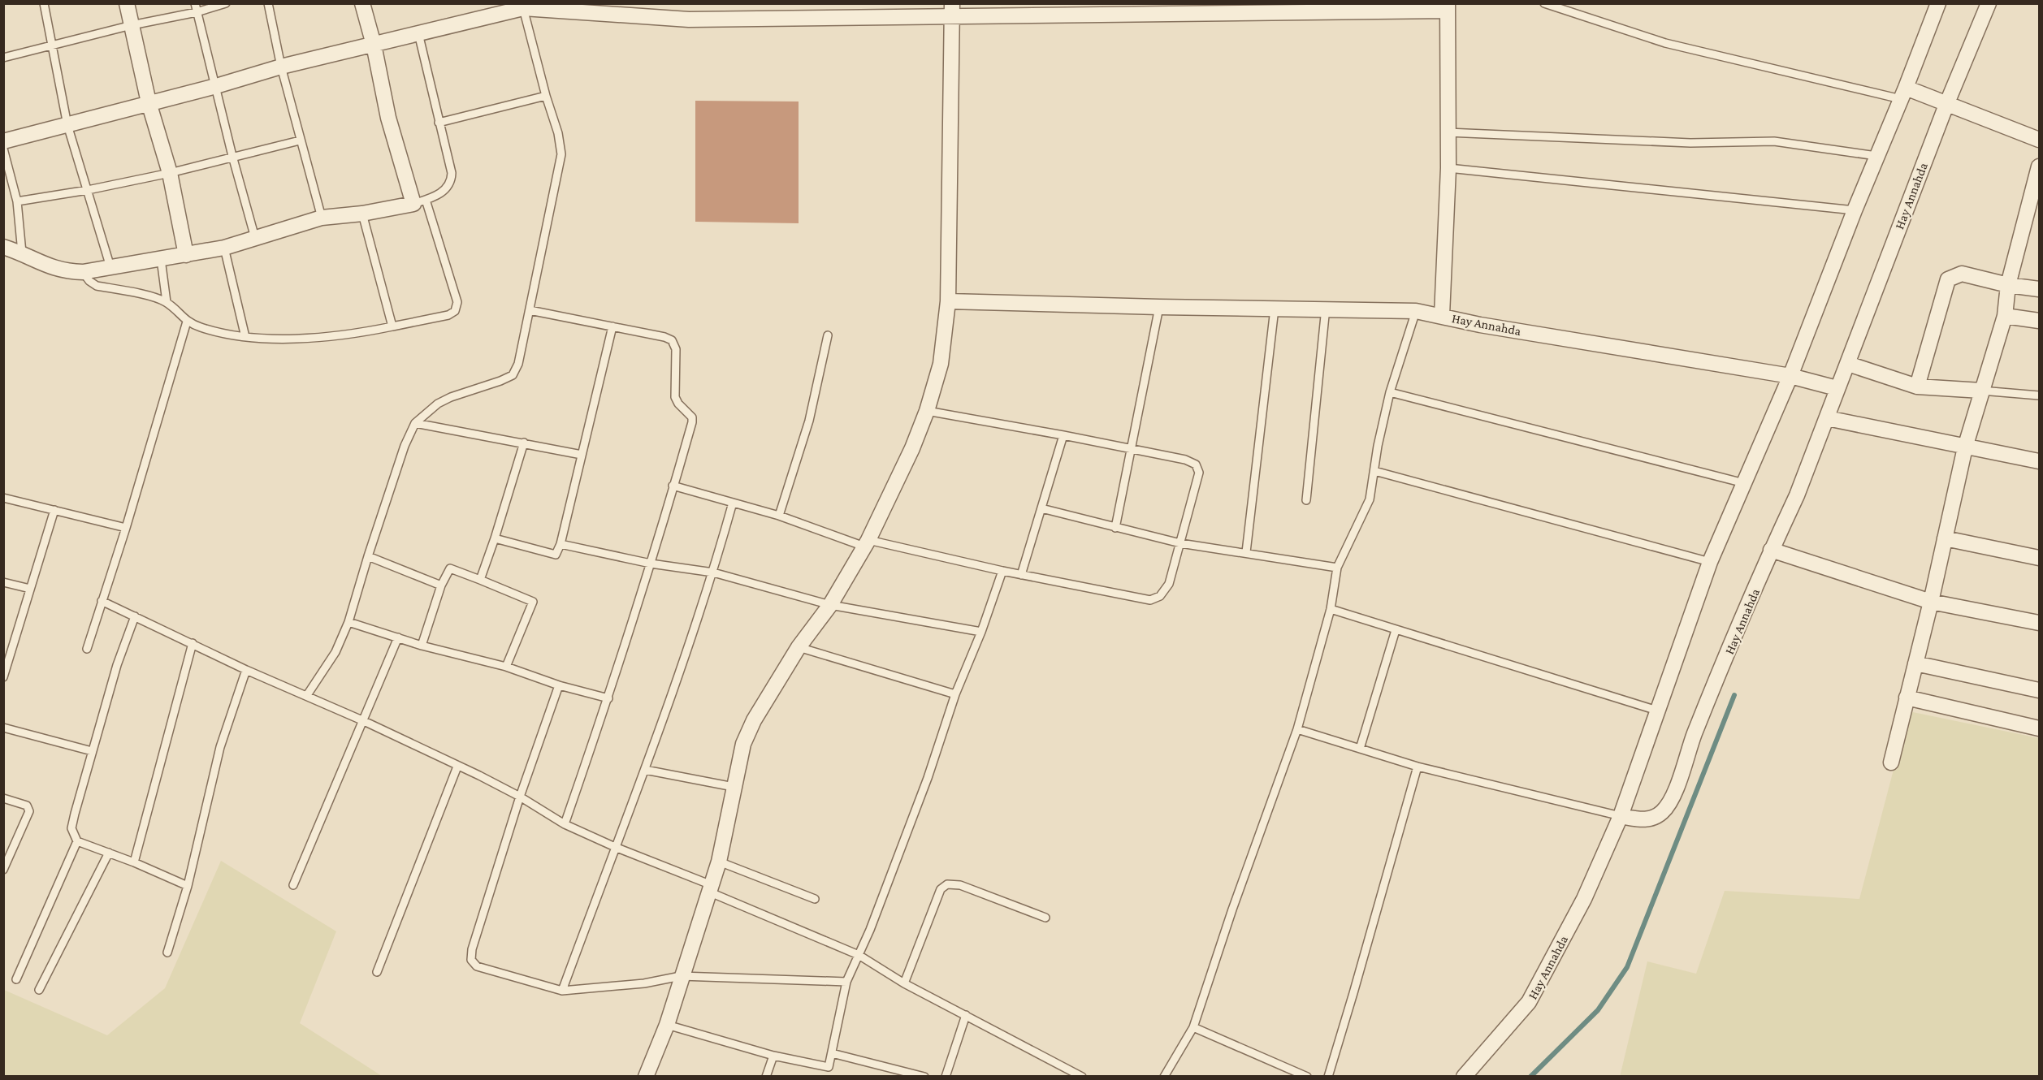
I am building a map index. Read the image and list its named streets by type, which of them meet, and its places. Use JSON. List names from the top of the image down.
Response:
{
  "streets": {
    "street": ["Hay Annahda"]
  }
}
